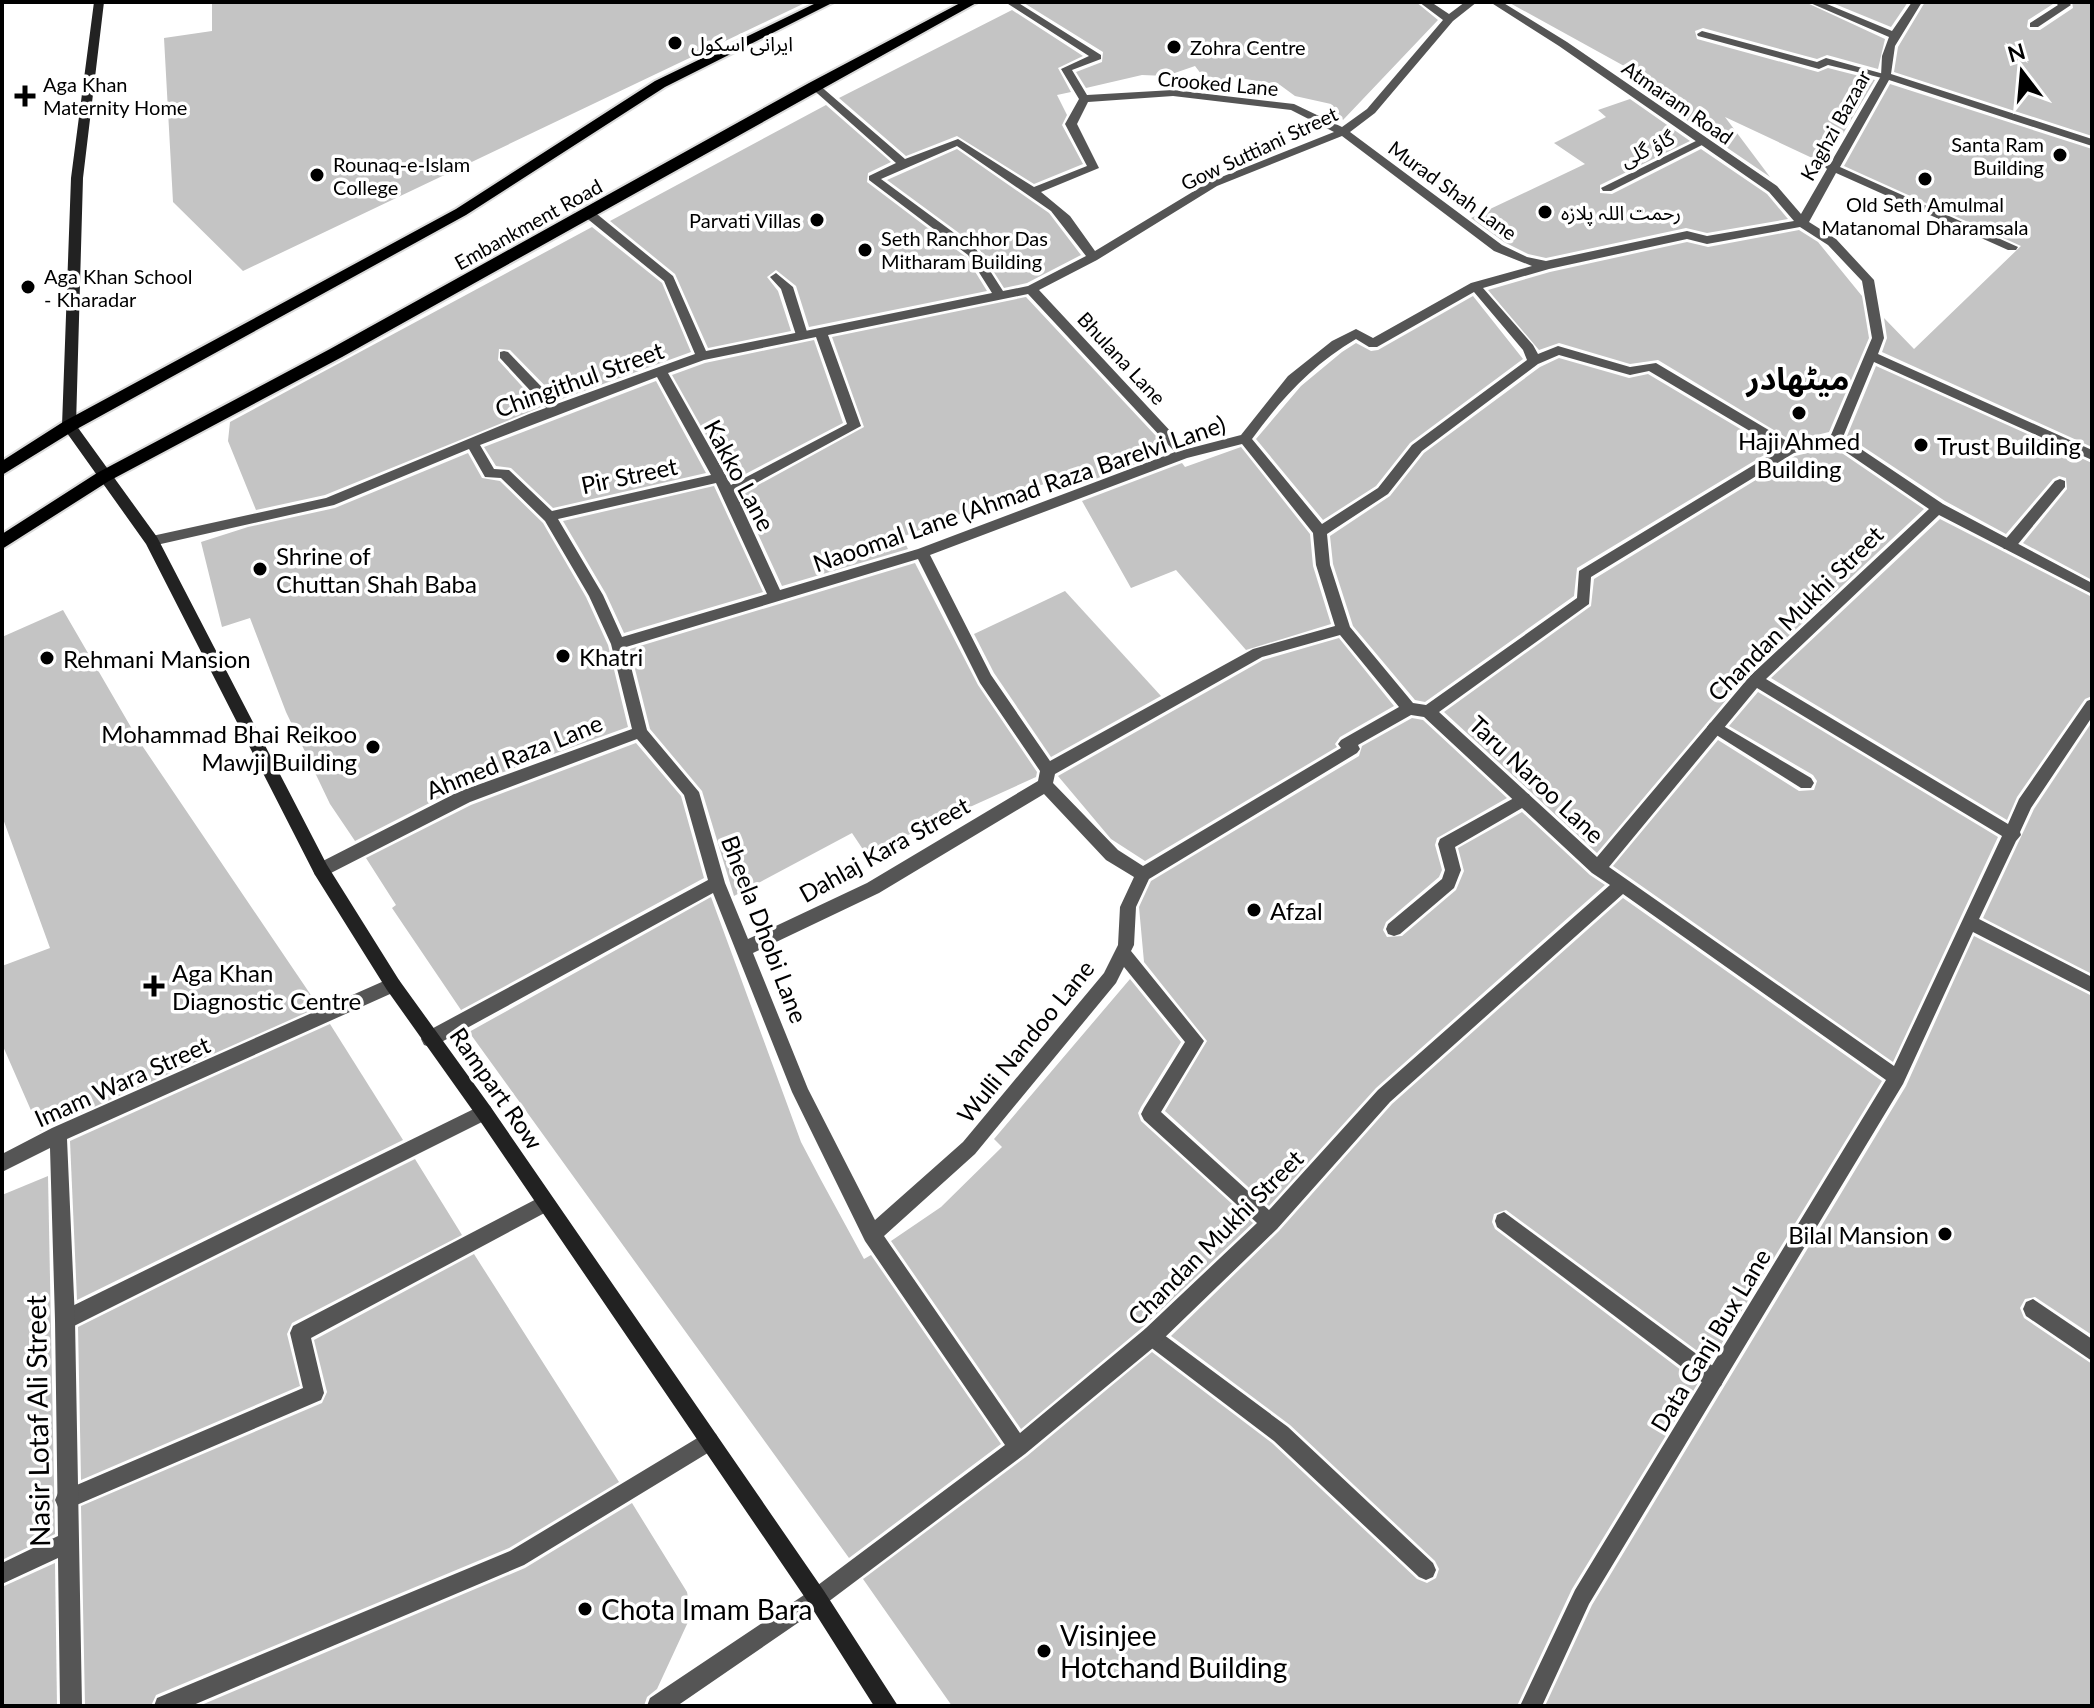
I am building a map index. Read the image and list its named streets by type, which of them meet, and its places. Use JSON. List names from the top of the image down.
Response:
{
  "streets": {
    "main road": ["Embankment Road"],
    "street": [
      "Crooked Lane",
      "Atmaram Road",
      "Kaghzi Bazaar",
      "Gow Suttiani Street",
      "گاؤ گلی",
      "Murad Shah Lane",
      "Bhulana Lane",
      "Chingithul Street",
      "Pir Street",
      "Kakko Lane",
      "Naoomal Lane (Ahmad Raza Barelvi Lane)",
      "Chandan Mukhi Street",
      "Ahmed Raza Lane",
      "Taru Naroo Lane",
      "Dahlaj Kara Street",
      "Bheela Dhobi Lane",
      "Wulli Nandoo Lane",
      "Imam Wara Street",
      "Rampart Row",
      "Data Ganj Bux Lane",
      "Nasir Lotaf Ali Street"
    ]
  },
  "crossings": [
    ["Crooked Lane", "Gow Suttiani Street"],
    ["Crooked Lane", "Murad Shah Lane"],
    ["Atmaram Road", "Kaghzi Bazaar"],
    ["Atmaram Road", "گاؤ گلی"],
    ["Gow Suttiani Street", "Murad Shah Lane"],
    ["Gow Suttiani Street", "Bhulana Lane"],
    ["Gow Suttiani Street", "Chingithul Street"],
    ["Embankment Road", "Rampart Row"],
    ["Bhulana Lane", "Chingithul Street"],
    ["Bhulana Lane", "Naoomal Lane (Ahmad Raza Barelvi Lane)"],
    ["Chingithul Street", "Kakko Lane"],
    ["Chingithul Street", "Bheela Dhobi Lane"],
    ["Chingithul Street", "Rampart Row"],
    ["Pir Street", "Kakko Lane"],
    ["Pir Street", "Bheela Dhobi Lane"],
    ["Kakko Lane", "Naoomal Lane (Ahmad Raza Barelvi Lane)"],
    ["Naoomal Lane (Ahmad Raza Barelvi Lane)", "Bheela Dhobi Lane"],
    ["Chandan Mukhi Street", "Taru Naroo Lane"],
    ["Chandan Mukhi Street", "Bheela Dhobi Lane"],
    ["Chandan Mukhi Street", "Rampart Row"],
    ["Ahmed Raza Lane", "Bheela Dhobi Lane"],
    ["Ahmed Raza Lane", "Rampart Row"],
    ["Taru Naroo Lane", "Data Ganj Bux Lane"],
    ["Dahlaj Kara Street", "Bheela Dhobi Lane"],
    ["Bheela Dhobi Lane", "Wulli Nandoo Lane"],
    ["Imam Wara Street", "Rampart Row"],
    ["Imam Wara Street", "Nasir Lotaf Ali Street"]
  ],
  "districts": ["میٹھادر"],
  "places": {
    "other": [
      "ایرانی اسکول",
      "Zohra Centre",
      "Santa Ram Building",
      "Rounaq-e-Islam College",
      "Old Seth Amulmal Matanomal Dharamsala",
      "رحمت اللہ پلازہ",
      "Parvati Villas",
      "Seth Ranchhor Das Mitharam Building",
      "Aga Khan School - Kharadar",
      "Haji Ahmed Building",
      "Trust Building",
      "Shrine of Chuttan Shah Baba",
      "Khatri",
      "Rehmani Mansion",
      "Mohammad Bhai Reikoo Mawji Building",
      "Afzal",
      "Bilal Mansion",
      "Chota Imam Bara",
      "Visinjee Hotchand Building"
    ],
    "health": ["Aga Khan Maternity Home", "Aga Khan Diagnostic Centre"]
  },
  "north": "top"
}
